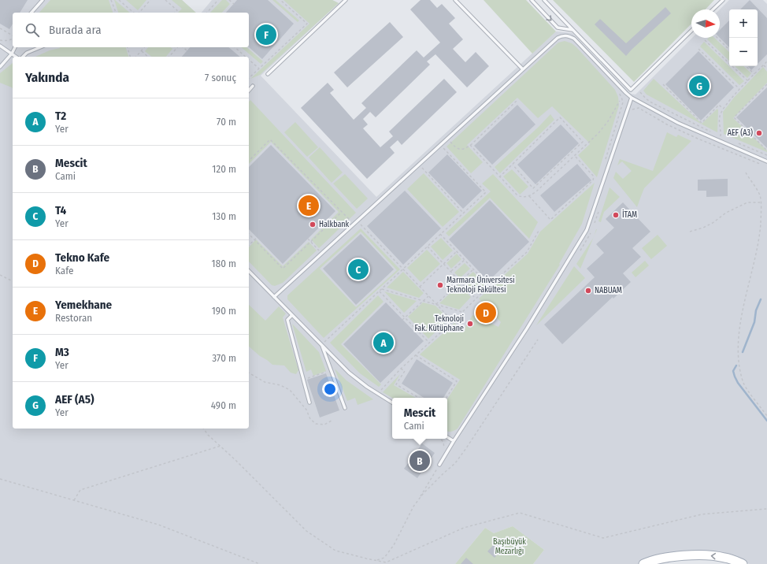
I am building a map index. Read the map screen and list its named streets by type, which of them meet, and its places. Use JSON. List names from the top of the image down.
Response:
{
  "parks": ["Başıbüyük Mezarlığı"],
  "places": [
    "AEF (A3)",
    "İTAM",
    "Halkbank",
    "Marmara Üniversitesi Teknoloji Fakültesi",
    "NABUAM",
    "Teknoloji Fak. Kütüphane"
  ],
  "north": "right",
  "page": {
    "map_buttons": ["+", "−"],
    "search": "Burada ara",
    "pins": [
      "F",
      "G",
      "E",
      "C",
      "D",
      "A",
      "B"
    ],
    "heading": ["Yakında", "7 sonuç"],
    "list": [
      {
        "mark": "A",
        "name": "T2",
        "note": "Yer",
        "value": "70 m"
      },
      {
        "mark": "B",
        "name": "Mescit",
        "note": "Cami",
        "value": "120 m"
      },
      {
        "mark": "C",
        "name": "T4",
        "note": "Yer",
        "value": "130 m"
      },
      {
        "mark": "D",
        "name": "Tekno Kafe",
        "note": "Kafe",
        "value": "180 m"
      },
      {
        "mark": "E",
        "name": "Yemekhane",
        "note": "Restoran",
        "value": "190 m"
      },
      {
        "mark": "F",
        "name": "M3",
        "note": "Yer",
        "value": "370 m"
      },
      {
        "mark": "G",
        "name": "AEF (A5)",
        "note": "Yer",
        "value": "490 m"
      }
    ],
    "popup": ["Mescit", "Cami"]
  }
}
